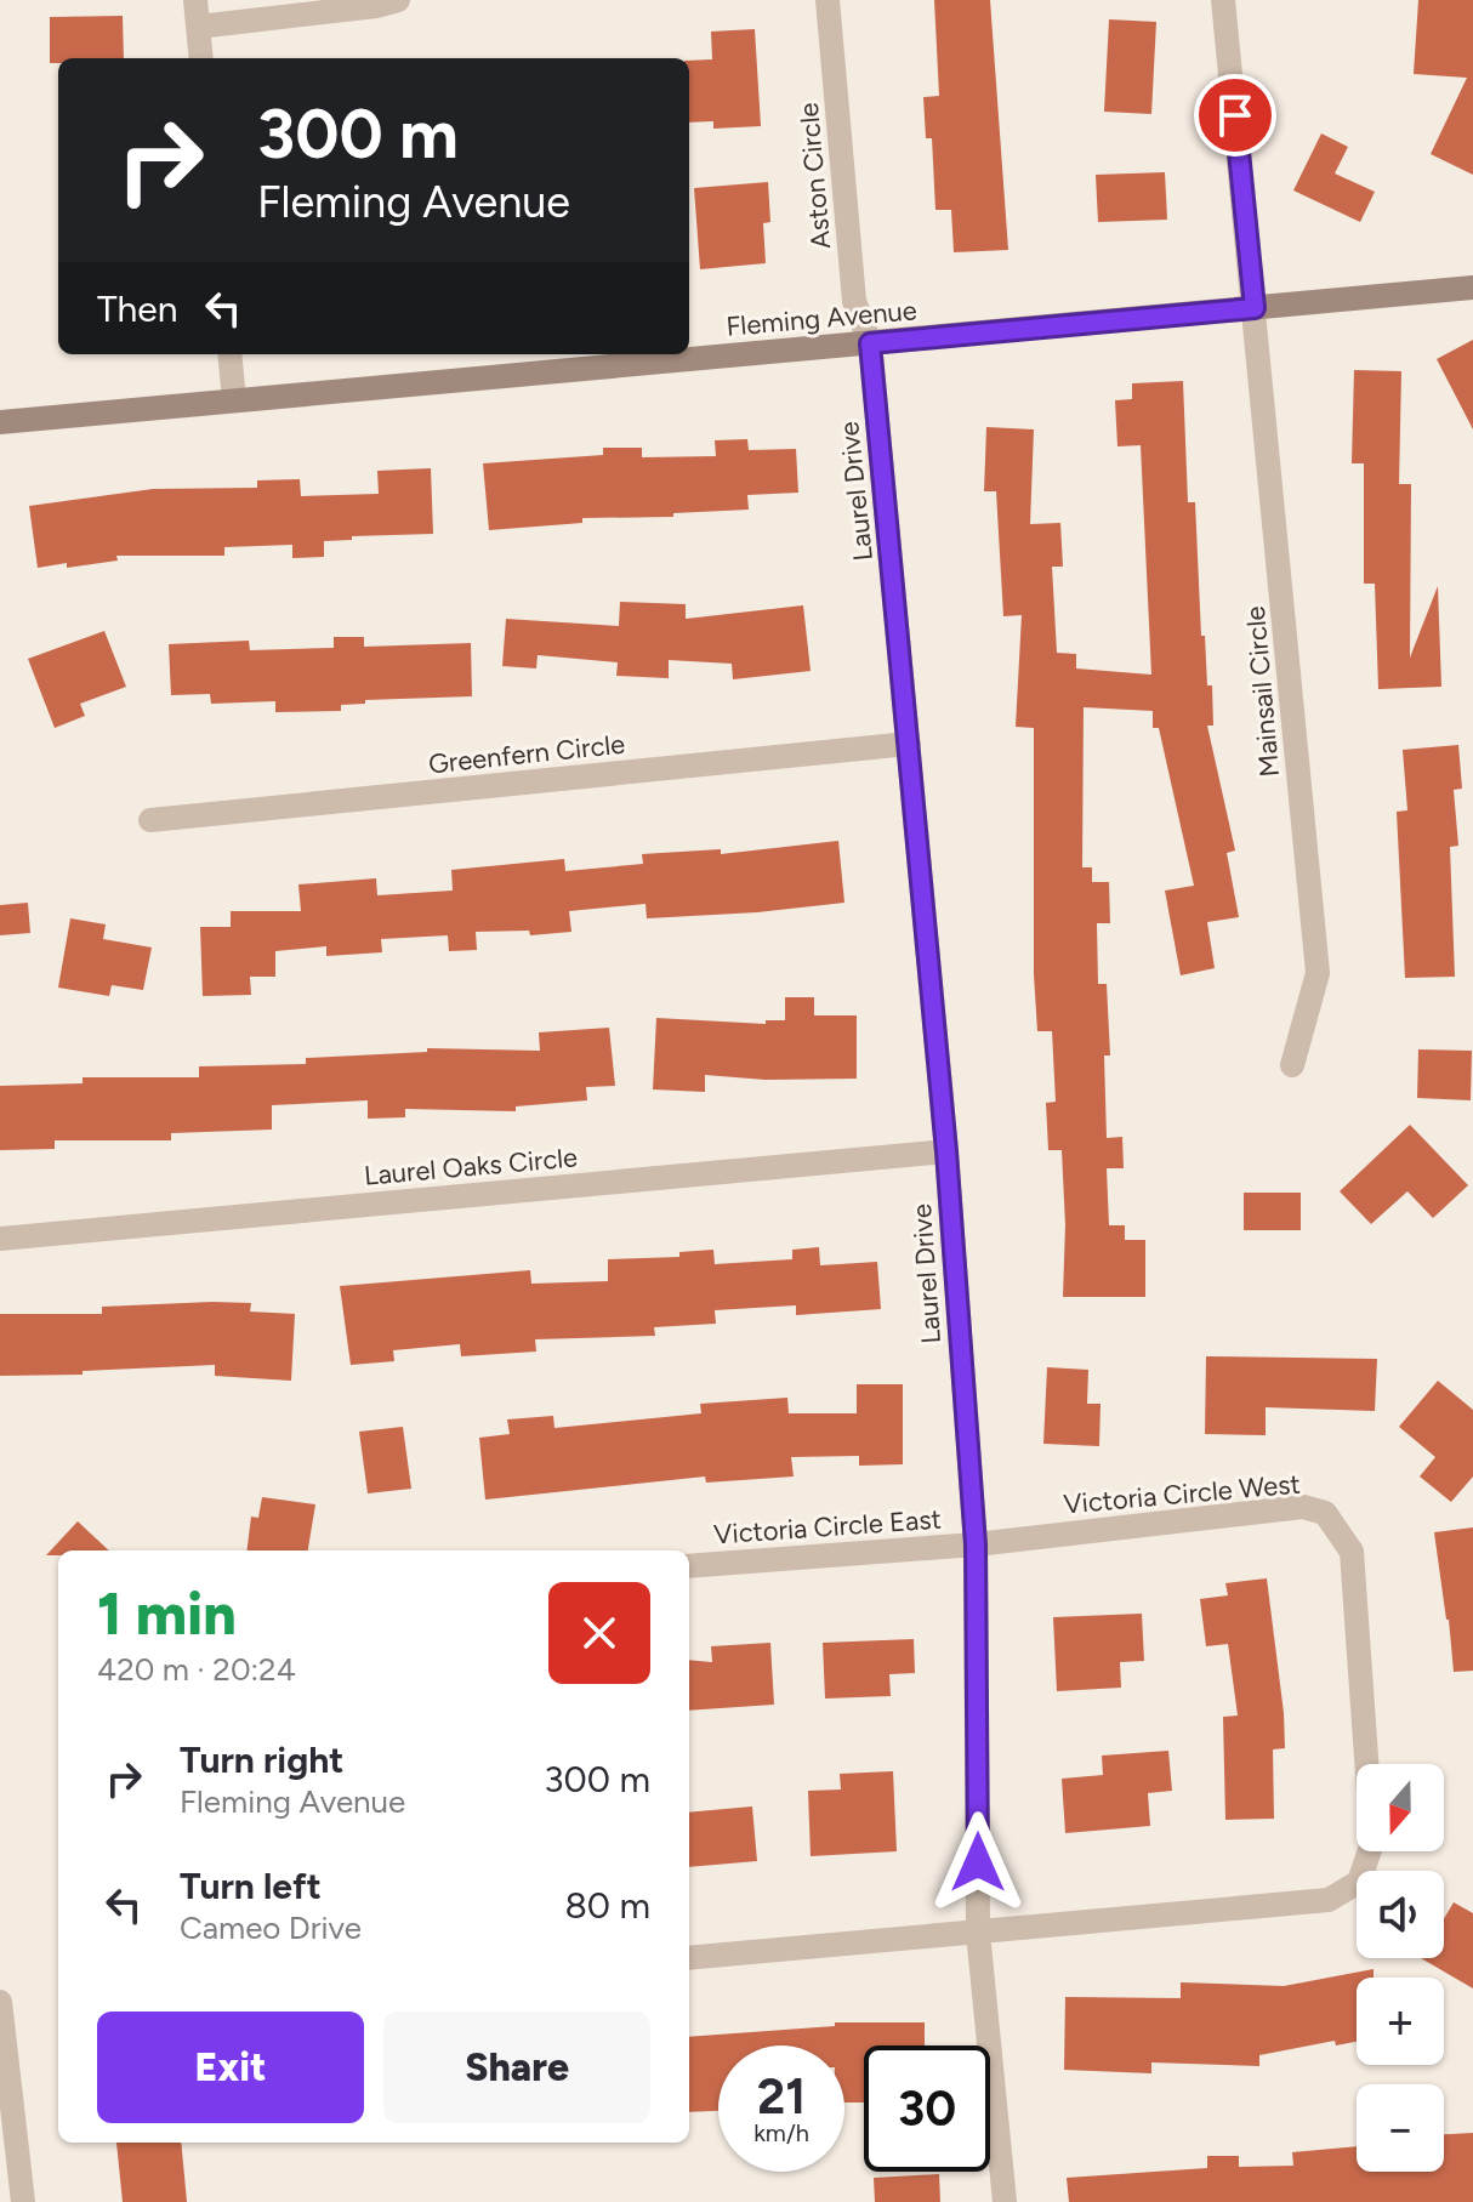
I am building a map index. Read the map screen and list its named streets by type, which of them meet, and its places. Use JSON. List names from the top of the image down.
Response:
{
  "streets": {
    "street": [
      "Aston Circle",
      "Fleming Avenue",
      "Laurel Drive",
      "Mainsail Circle",
      "Greenfern Circle",
      "Laurel Oaks Circle",
      "Victoria Circle West",
      "Victoria Circle East"
    ]
  },
  "crossings": [
    ["Aston Circle", "Fleming Avenue"],
    ["Aston Circle", "Laurel Drive"],
    ["Fleming Avenue", "Laurel Drive"],
    ["Fleming Avenue", "Mainsail Circle"],
    ["Laurel Drive", "Greenfern Circle"],
    ["Laurel Drive", "Laurel Oaks Circle"],
    ["Laurel Drive", "Victoria Circle West"],
    ["Laurel Drive", "Victoria Circle East"],
    ["Victoria Circle West", "Victoria Circle East"]
  ],
  "north": "bottom",
  "page": {
    "turn": ["300 m", "Fleming Avenue"],
    "then": "Then",
    "heading": ["1 min", "420 m · 20:24"],
    "list": [
      {
        "name": "Turn right",
        "note": "Fleming Avenue",
        "value": "300 m"
      },
      {
        "name": "Turn left",
        "note": "Cameo Drive",
        "value": "80 m"
      }
    ],
    "map_buttons": ["+", "−"],
    "buttons": ["Exit", "Share"],
    "speed": "21 km/h",
    "limit": "30"
  }
}
